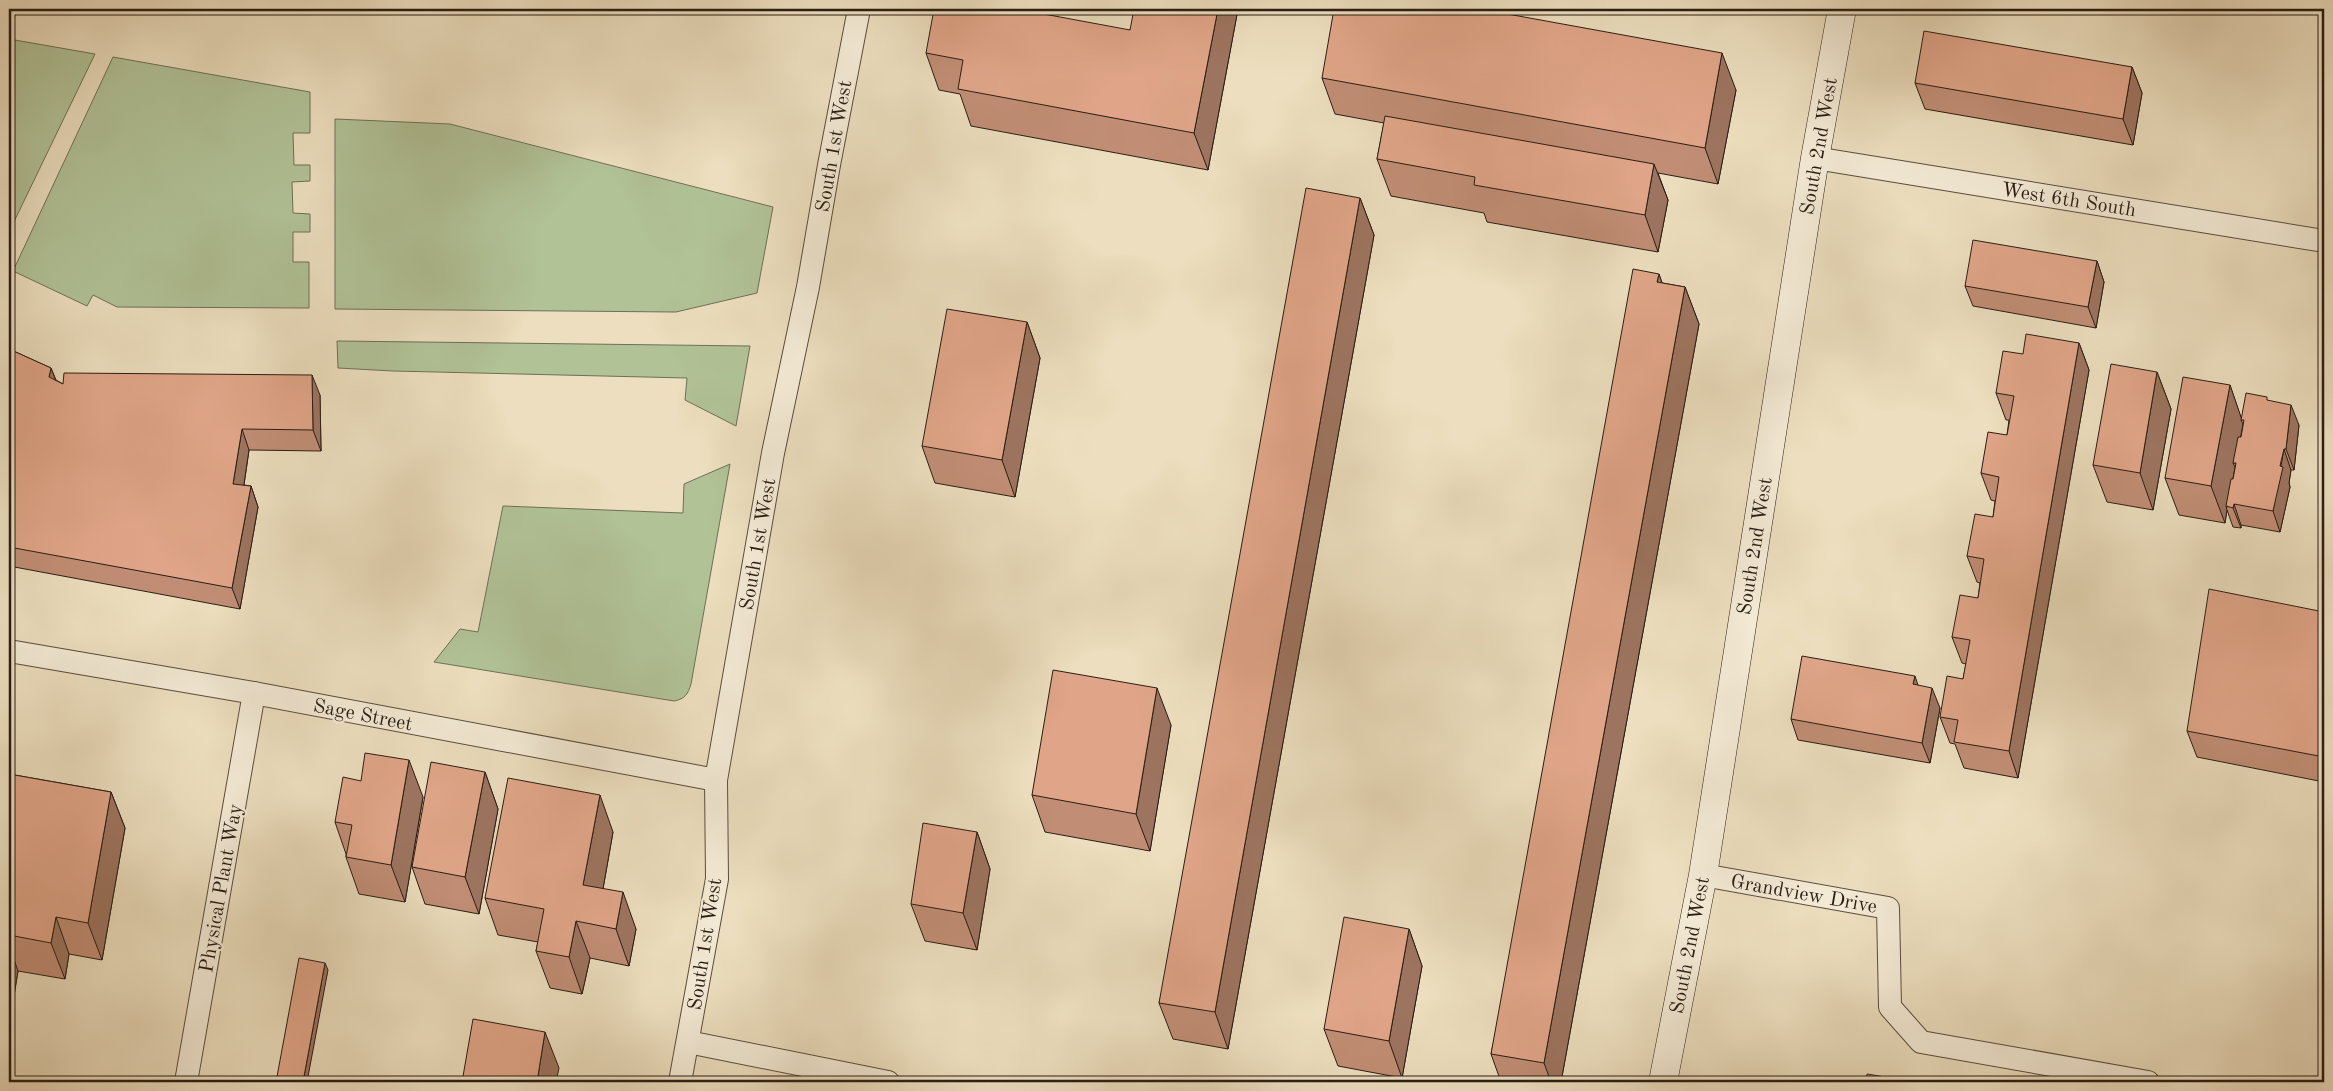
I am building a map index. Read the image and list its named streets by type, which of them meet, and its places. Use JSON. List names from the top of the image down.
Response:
{
  "streets": {
    "main road": ["South 2nd West"],
    "street": [
      "South 1st West",
      "West 6th South",
      "Sage Street",
      "Physical Plant Way",
      "Grandview Drive"
    ]
  },
  "crossings": [
    ["South 1st West", "Sage Street"],
    ["South 2nd West", "West 6th South"],
    ["South 2nd West", "Grandview Drive"],
    ["Sage Street", "Physical Plant Way"]
  ]
}
